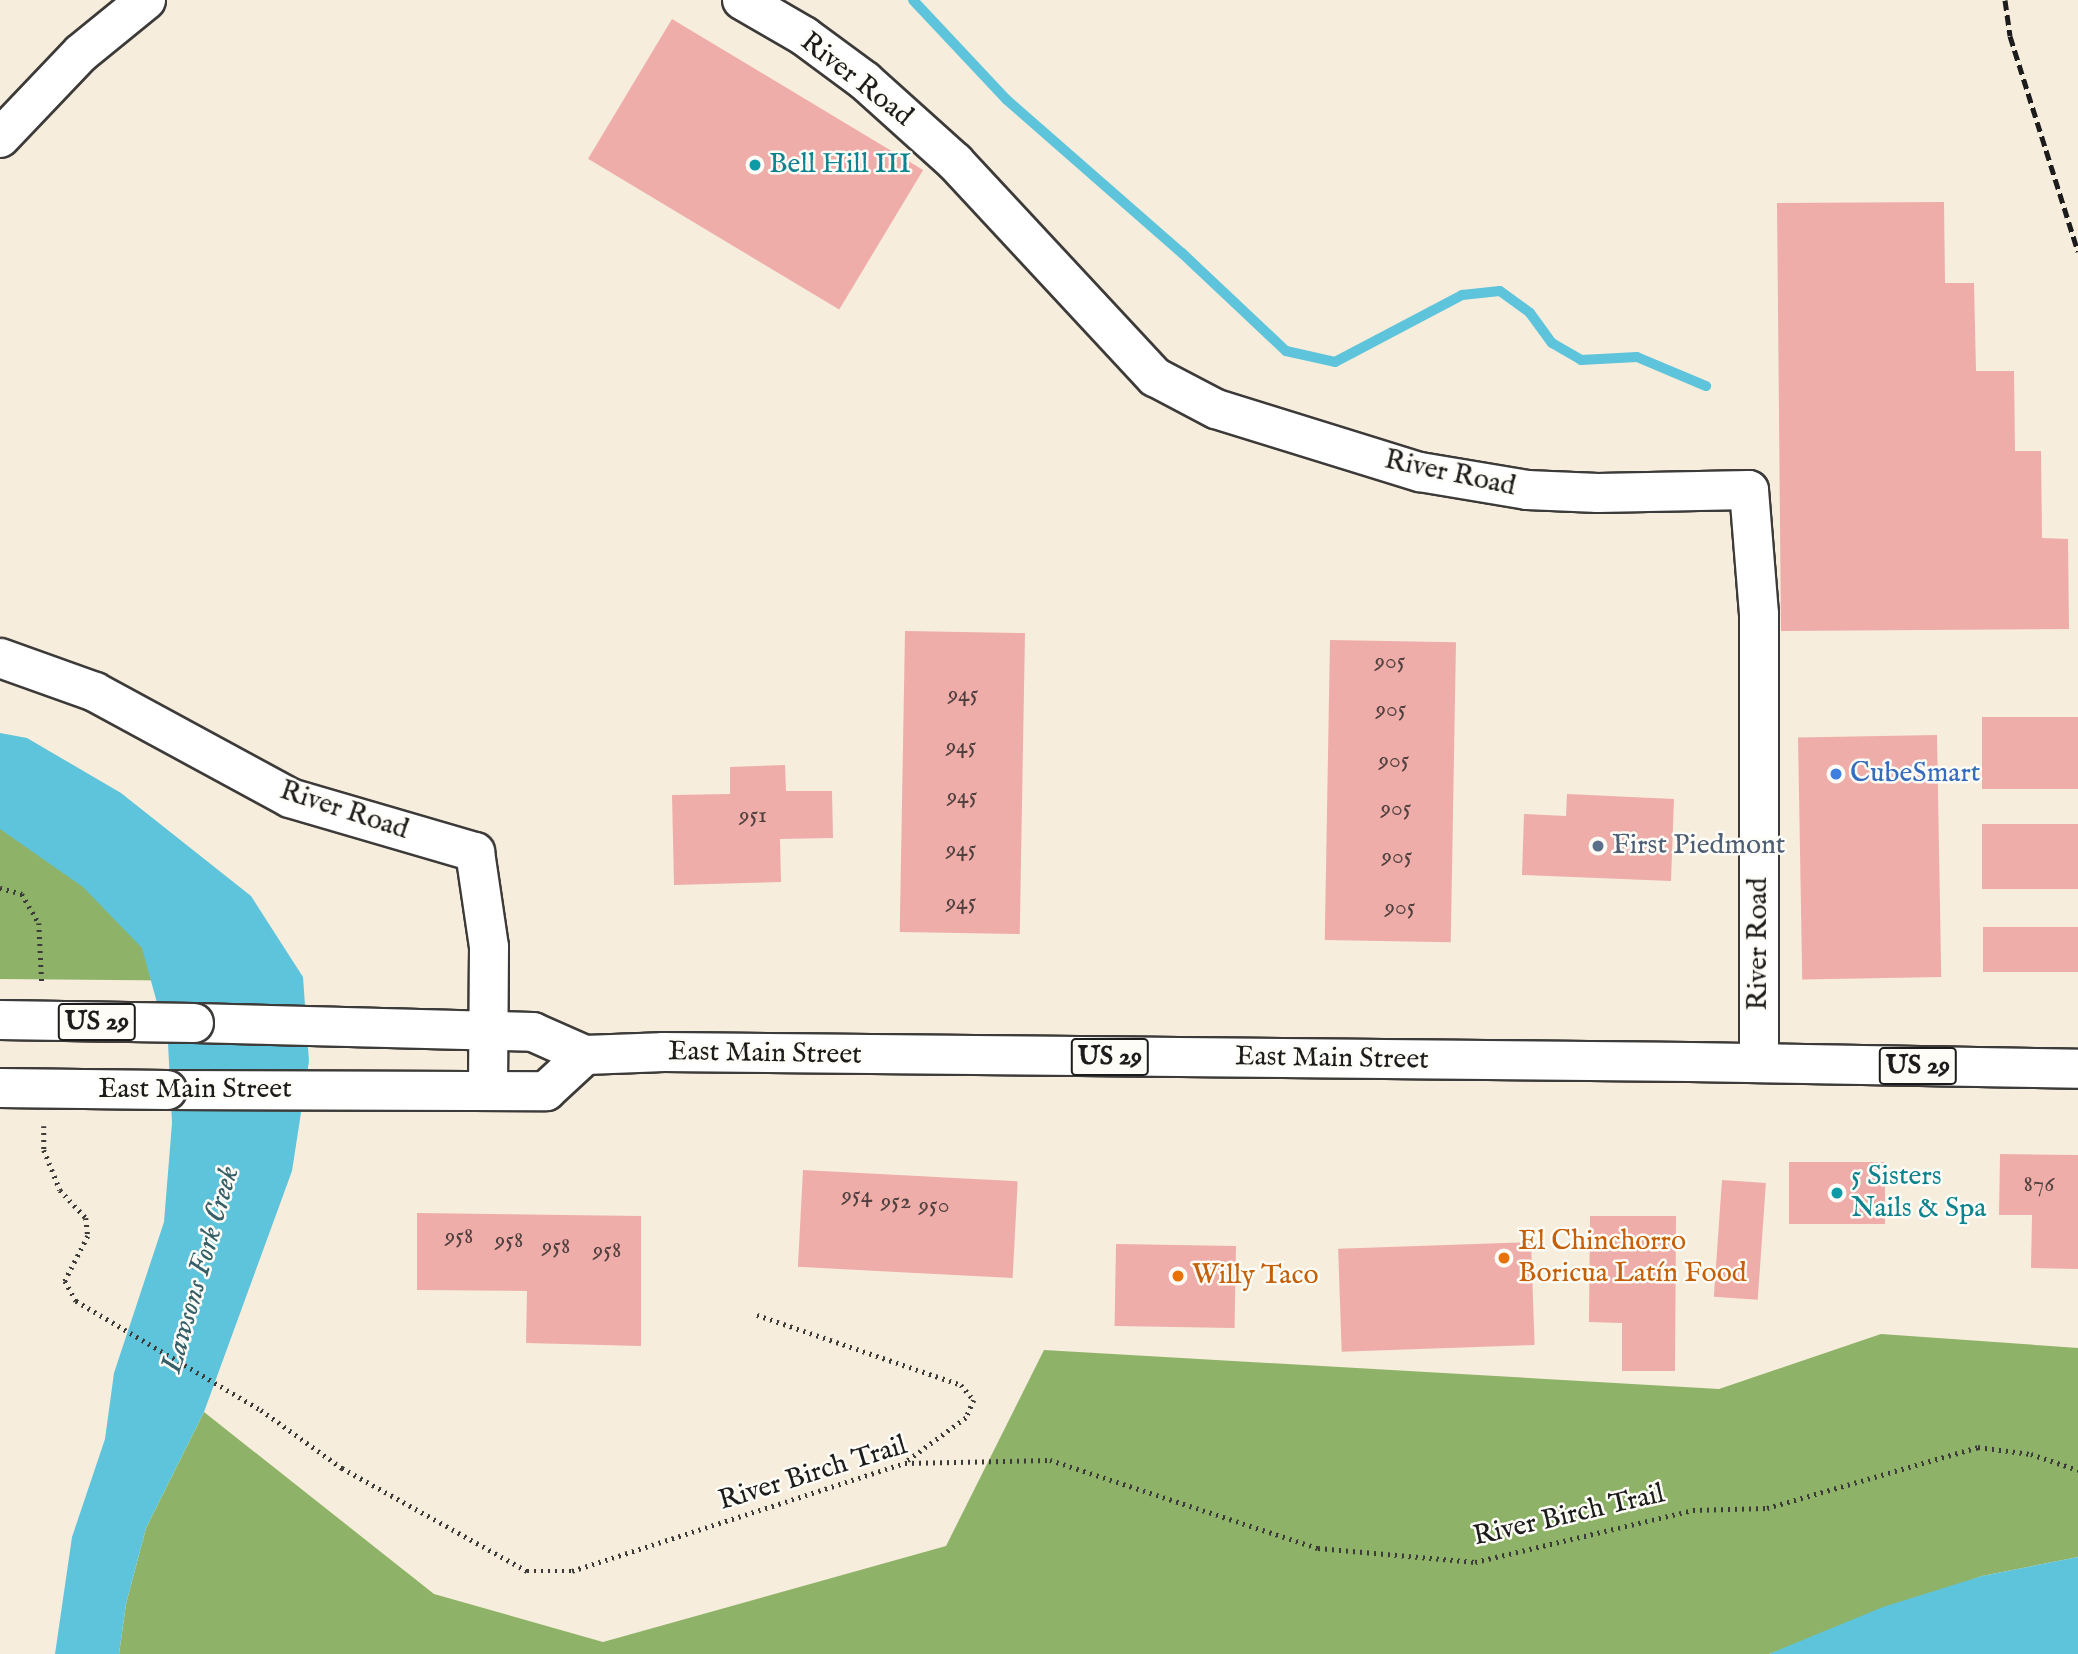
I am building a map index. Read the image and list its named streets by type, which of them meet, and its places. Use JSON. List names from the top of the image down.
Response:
{
  "streets": {
    "street": ["River Road", "US 29", "East Main Street"],
    "path": ["River Birch Trail"]
  },
  "crossings": [
    ["River Road", "East Main Street"]
  ],
  "water": ["Lawsons Fork Creek"],
  "places": [
    "Bell Hill III",
    "CubeSmart",
    "First Piedmont",
    "5 Sisters Nails & Spa",
    "El Chinchorro Boricua Latín Food",
    "Willy Taco"
  ],
  "house_numbers": [
    "905",
    "945",
    "905",
    "945",
    "905",
    "945",
    "905",
    "951",
    "945",
    "905",
    "945",
    "905",
    "876",
    "954",
    "952",
    "950",
    "958",
    "958",
    "958",
    "958"
  ]
}
